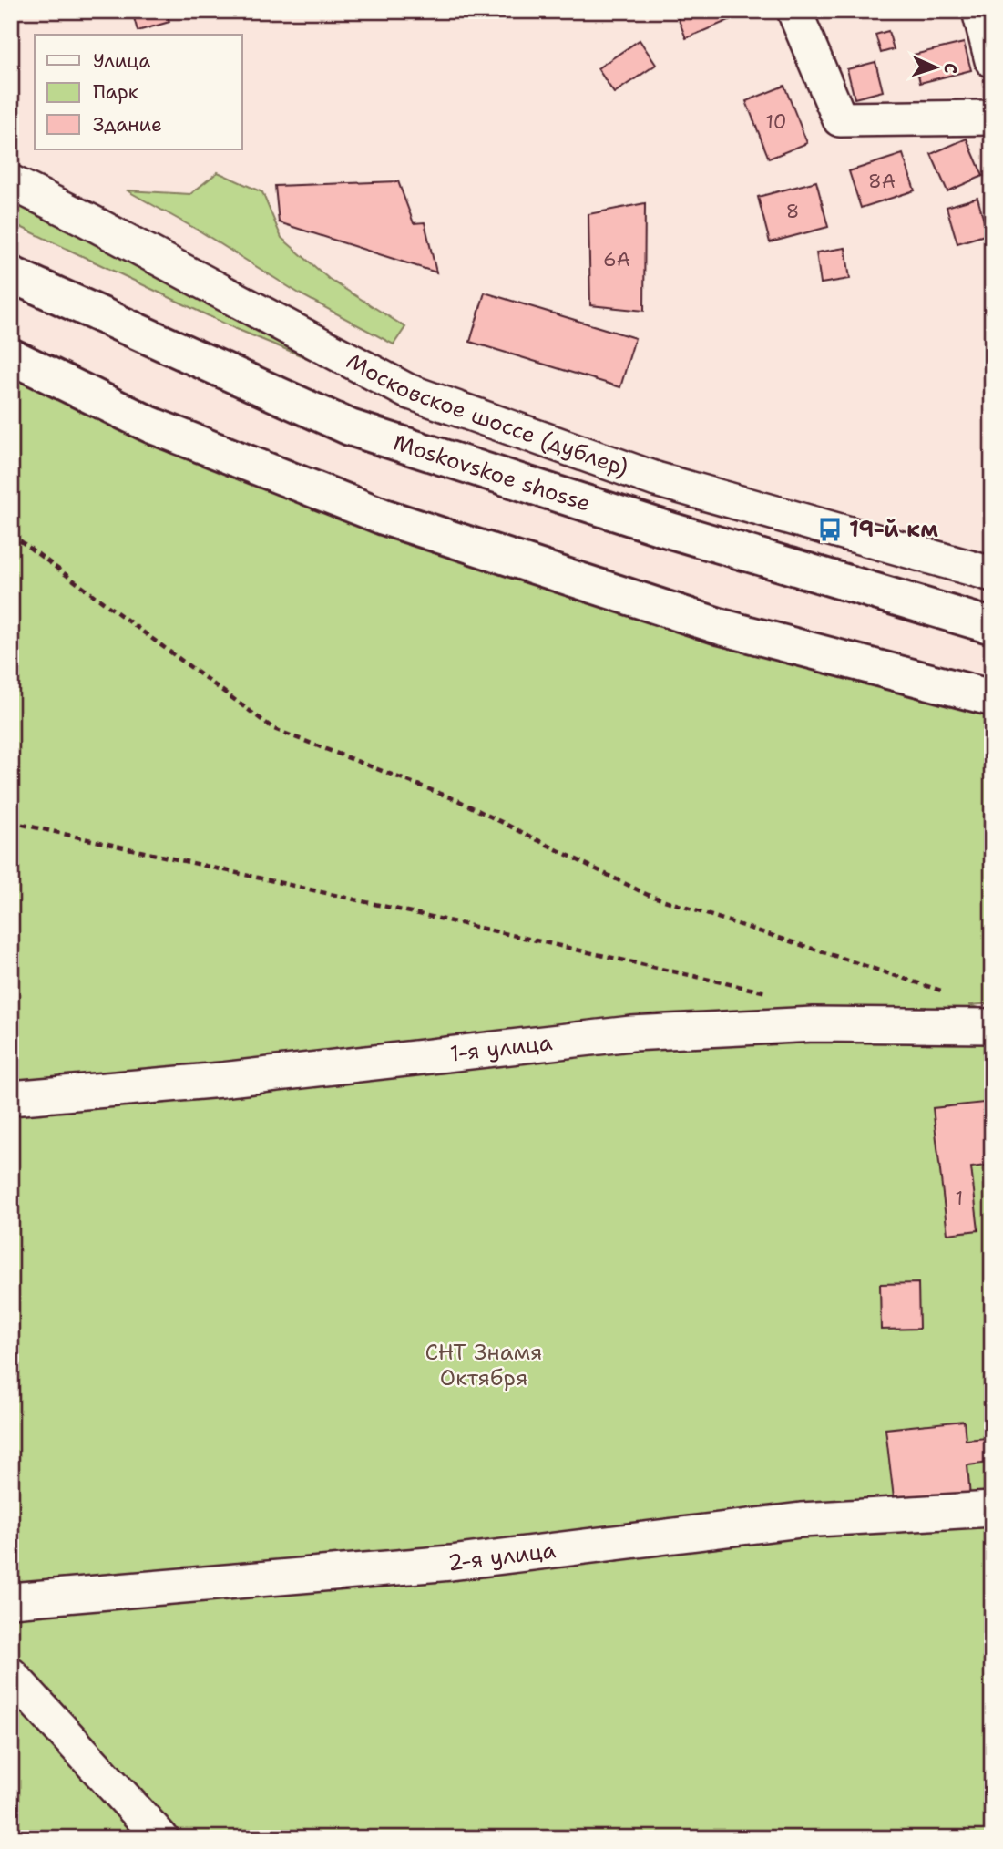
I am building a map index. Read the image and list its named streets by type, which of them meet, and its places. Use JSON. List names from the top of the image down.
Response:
{
  "streets": {
    "main road": ["Moskovskoe shosse"],
    "street": ["Московское шоссе (дублер)", "1-я улица", "2-я улица"]
  },
  "parks": ["СНТ Знамя Октября"],
  "places": {
    "bus stop": ["19-й км"]
  },
  "house_numbers": [
    "10",
    "8А",
    "8",
    "6А",
    "1"
  ],
  "legend": ["Улица", "Парк", "Здание"],
  "north": "right"
}
